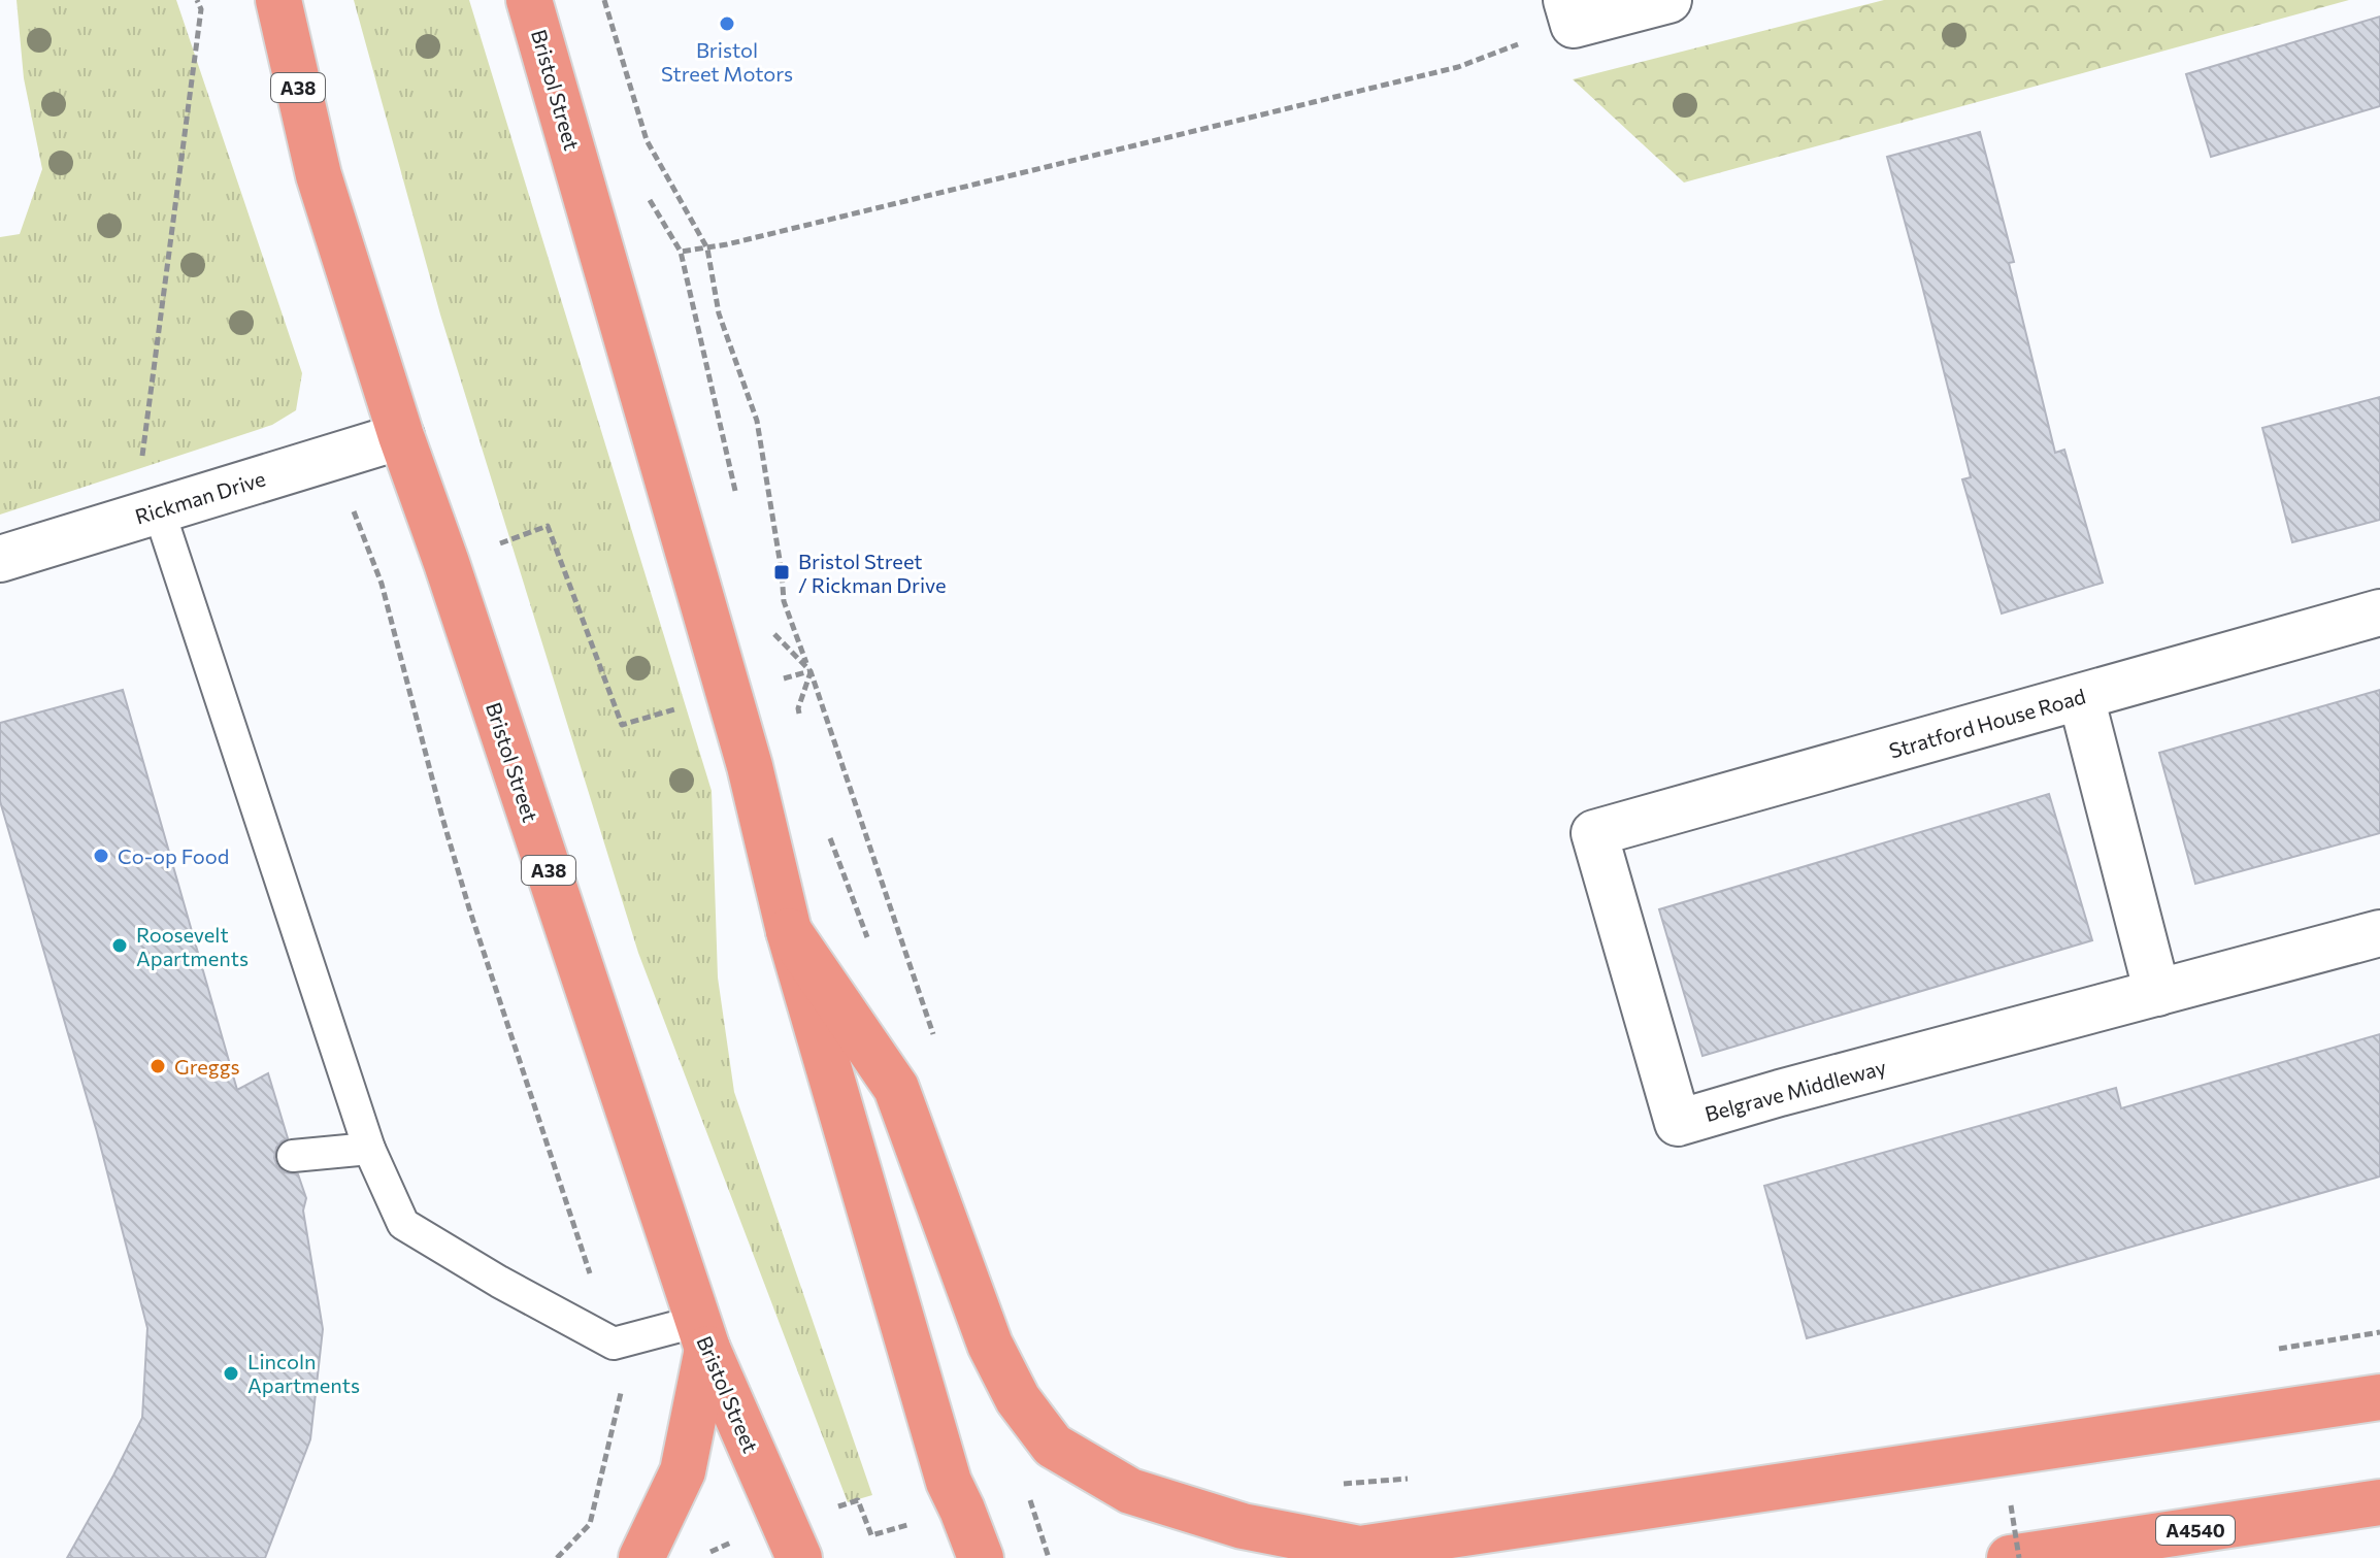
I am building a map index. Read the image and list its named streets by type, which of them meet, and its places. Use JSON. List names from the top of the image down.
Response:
{
  "streets": {
    "highway": ["A38", "Bristol Street", "A4540"],
    "street": ["Rickman Drive", "Stratford House Road", "Belgrave Middleway"]
  },
  "crossings": [
    ["Bristol Street", "Rickman Drive"],
    ["Stratford House Road", "Belgrave Middleway"]
  ],
  "places": {
    "other": [
      "Bristol Street Motors",
      "Co-op Food",
      "Roosevelt Apartments",
      "Greggs",
      "Lincoln Apartments"
    ],
    "transit": ["Bristol Street / Rickman Drive"]
  }
}
